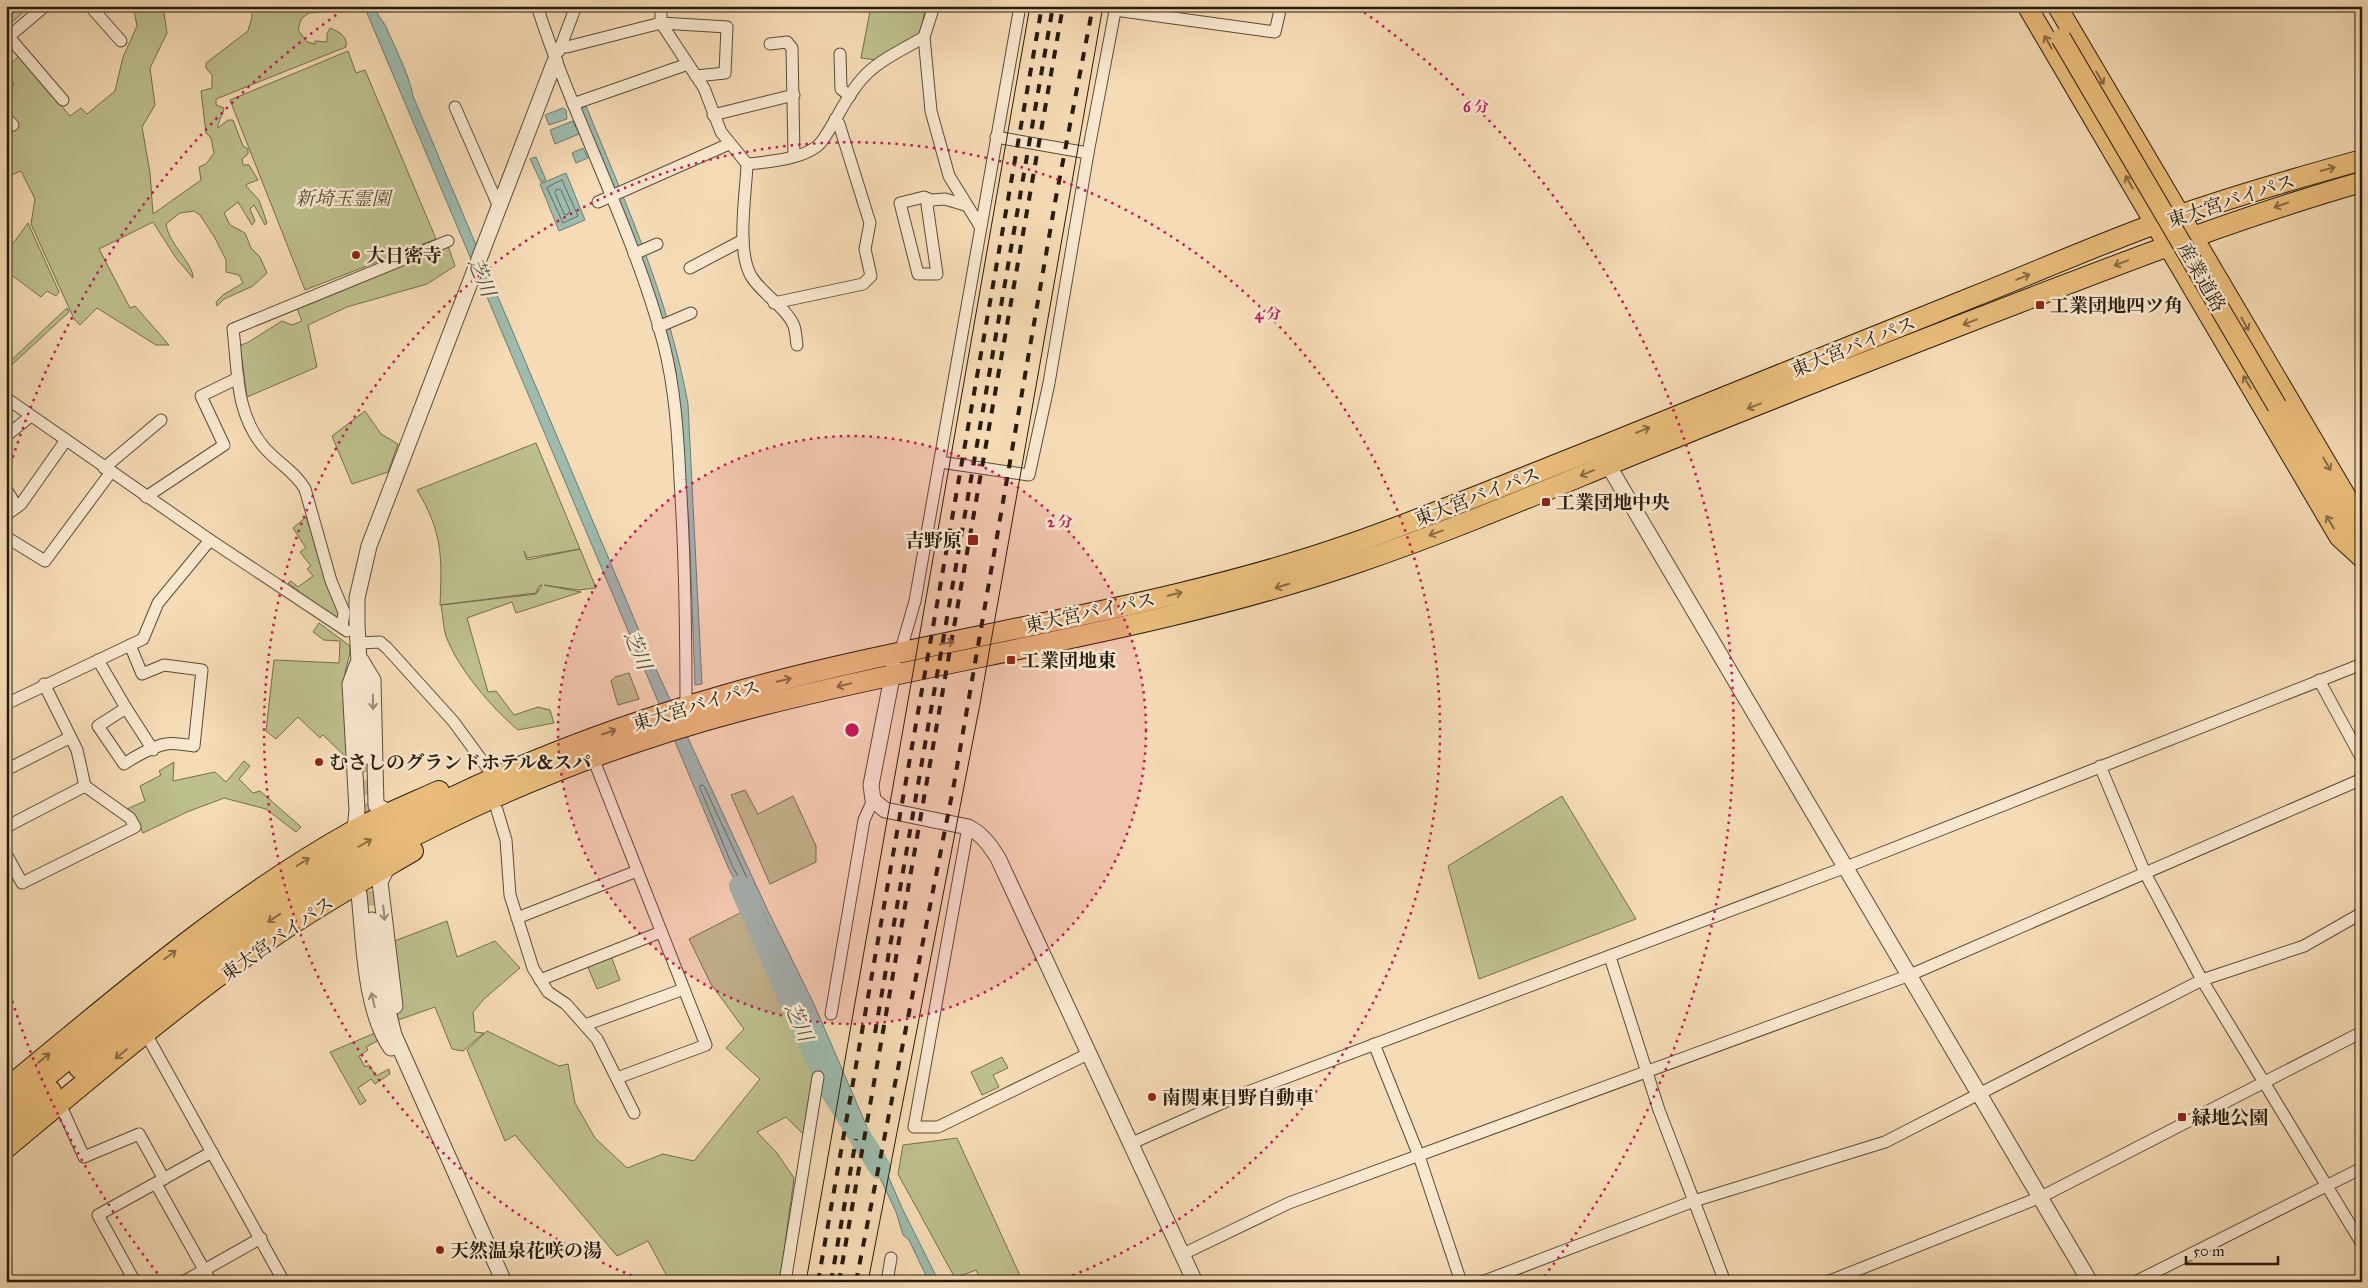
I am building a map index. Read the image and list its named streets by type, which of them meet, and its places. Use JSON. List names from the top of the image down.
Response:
{
  "streets": {
    "highway": ["東大宮バイパス"],
    "main road": ["産業道路"]
  },
  "water": ["芝川"],
  "parks": ["新埼玉霊園"],
  "places": {
    "other": [
      "大日密寺",
      "むさしのグランドホテル&スパ",
      "南関東日野自動車",
      "天然温泉花咲の湯"
    ],
    "transit": [
      "工業団地四ツ角",
      "工業団地中央",
      "吉野原",
      "工業団地東",
      "緑地公園"
    ]
  },
  "scale_bar": "50 m",
  "rings": ["6 分", "4 分", "2 分"]
}
